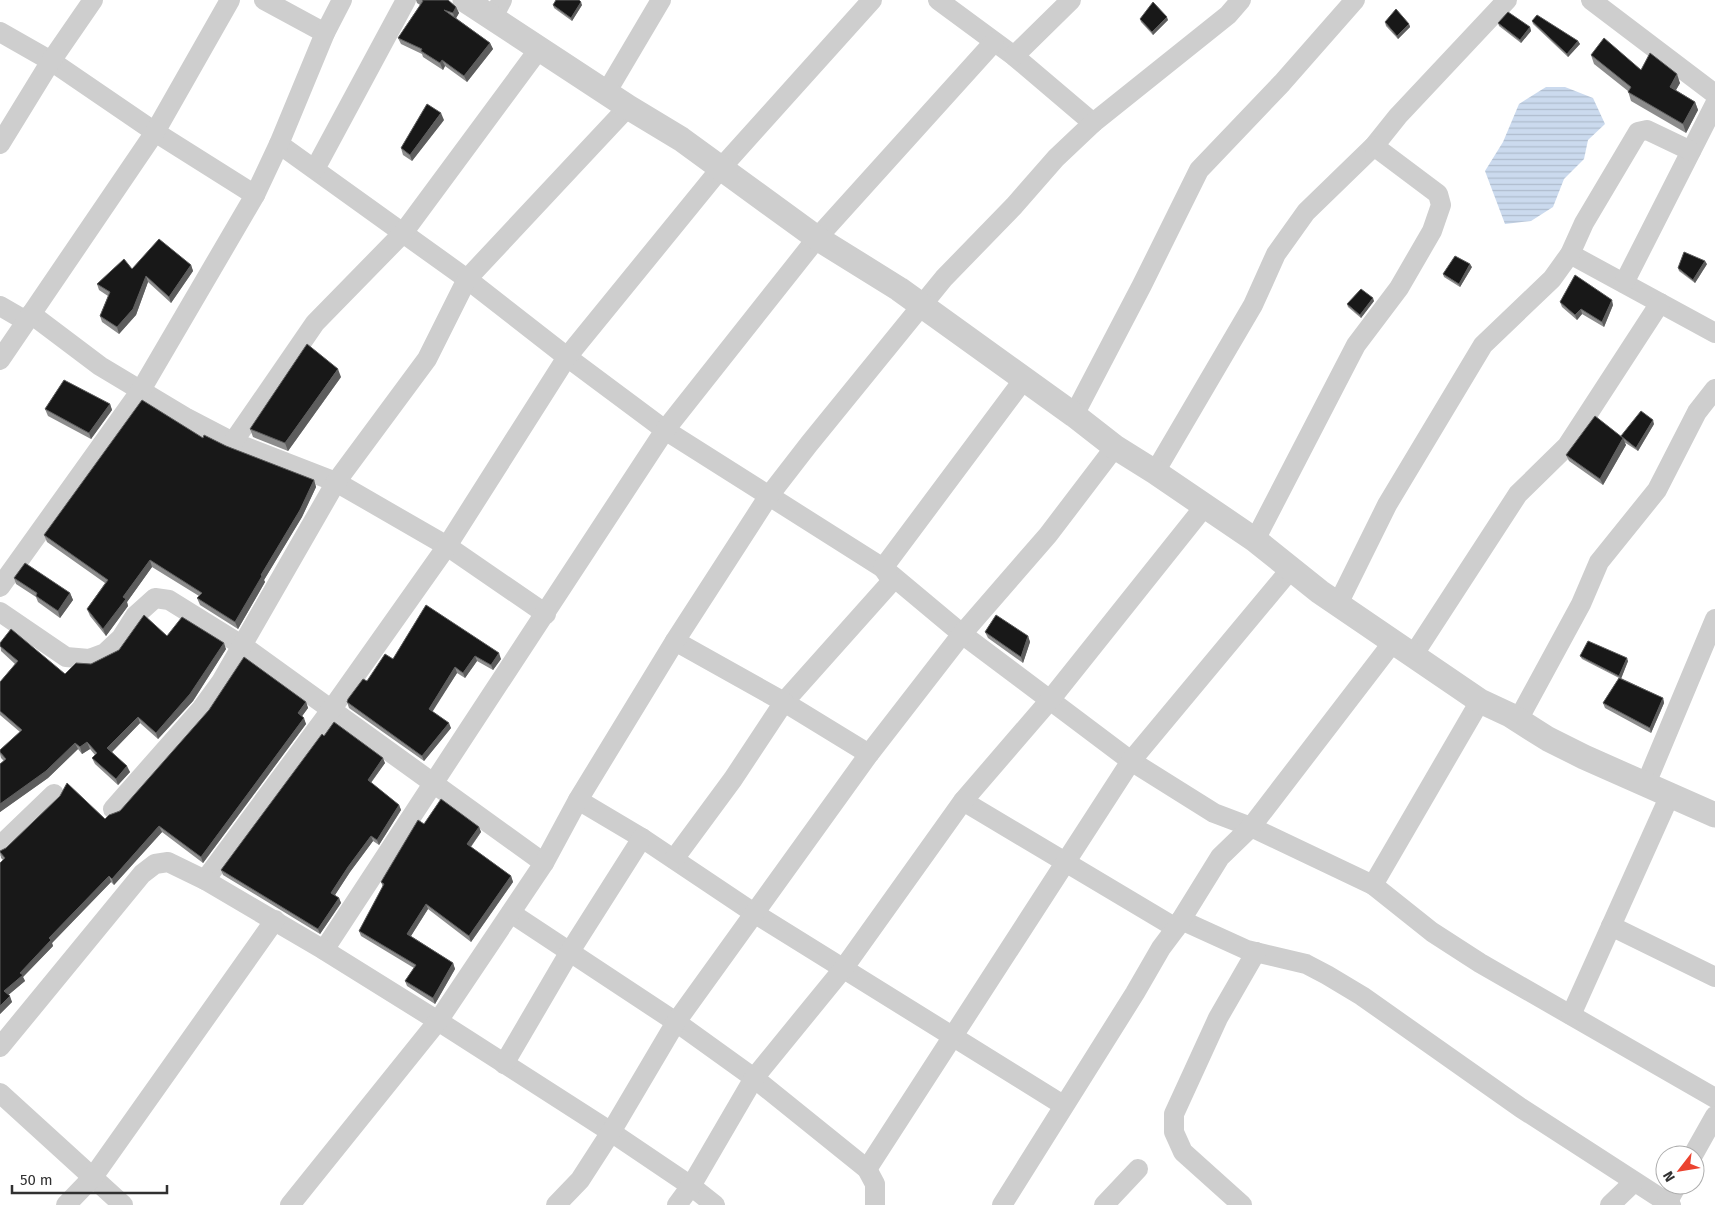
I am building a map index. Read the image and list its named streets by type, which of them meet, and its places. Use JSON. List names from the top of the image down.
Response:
{
  "scale_bar": "50 m",
  "north": "bottom left"
}
